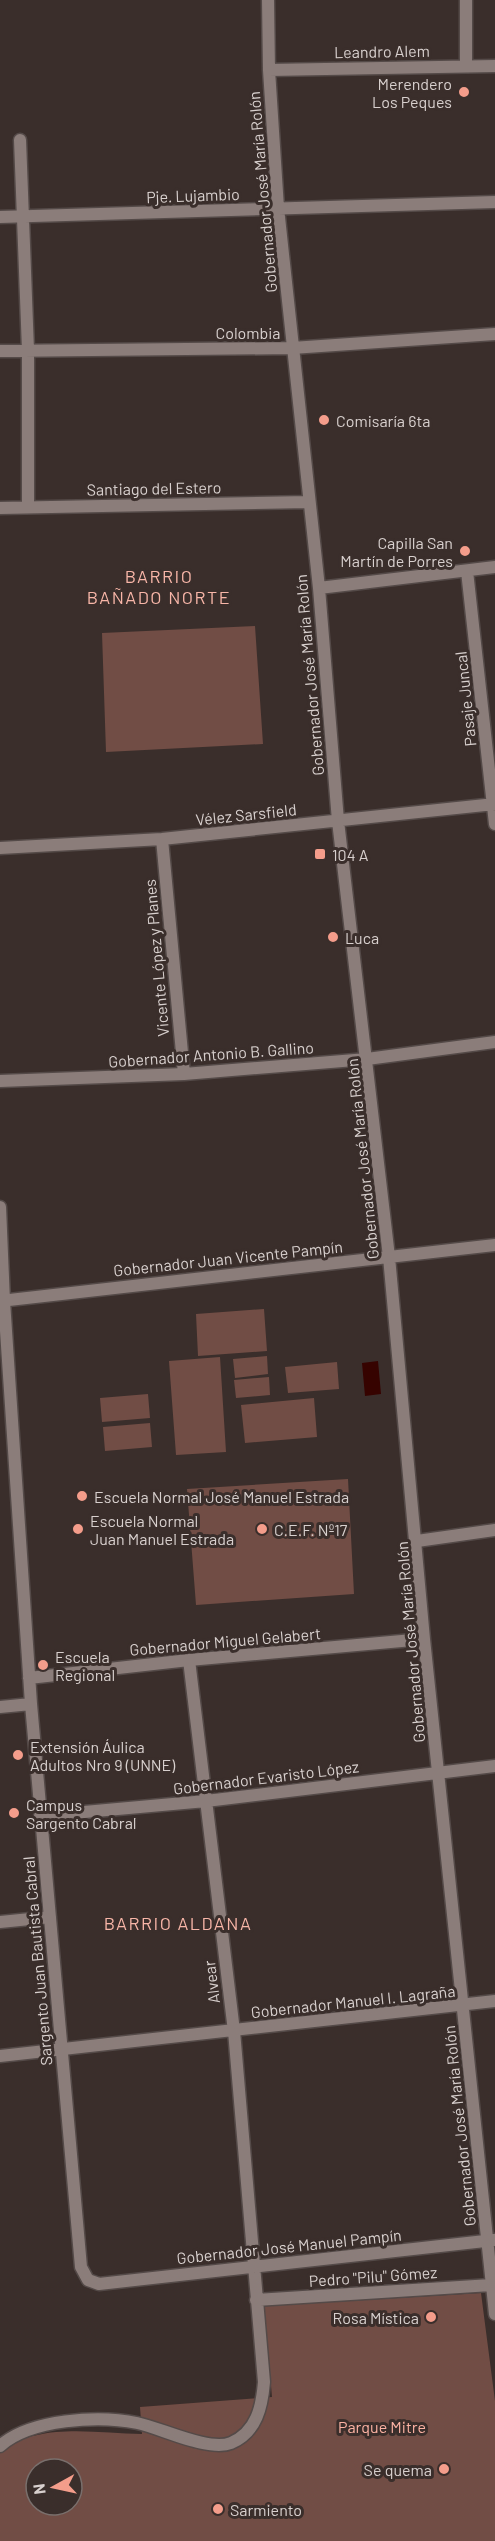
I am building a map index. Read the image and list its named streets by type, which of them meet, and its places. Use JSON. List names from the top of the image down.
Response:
{
  "streets": {
    "street": [
      "Leandro Alem",
      "Gobernador José María Rolón",
      "Pje. Lujambio",
      "Colombia",
      "Santiago del Estero",
      "Pasaje Juncal",
      "Vélez Sarsfield",
      "Vicente López y Planes",
      "Gobernador Antonio B. Gallino",
      "Gobernador Juan Vicente Pampín",
      "Gobernador Miguel Gelabert",
      "Gobernador Evaristo López",
      "Sargento Juan Bautista Cabral",
      "Alvear",
      "Gobernador Manuel I. Lagraña",
      "Gobernador José Manuel Pampín",
      "Pedro \"Pilu\" Gómez"
    ]
  },
  "crossings": [
    ["Leandro Alem", "Gobernador José María Rolón"],
    ["Gobernador José María Rolón", "Pje. Lujambio"],
    ["Gobernador José María Rolón", "Colombia"],
    ["Gobernador José María Rolón", "Santiago del Estero"],
    ["Gobernador José María Rolón", "Vélez Sarsfield"],
    ["Gobernador José María Rolón", "Gobernador Antonio B. Gallino"],
    ["Gobernador José María Rolón", "Gobernador Juan Vicente Pampín"],
    ["Gobernador José María Rolón", "Gobernador Miguel Gelabert"],
    ["Gobernador José María Rolón", "Gobernador Evaristo López"],
    ["Gobernador José María Rolón", "Gobernador Manuel I. Lagraña"],
    ["Gobernador José María Rolón", "Gobernador José Manuel Pampín"],
    ["Gobernador José María Rolón", "Pedro \"Pilu\" Gómez"],
    ["Pasaje Juncal", "Vélez Sarsfield"],
    ["Vélez Sarsfield", "Vicente López y Planes"],
    ["Vicente López y Planes", "Gobernador Antonio B. Gallino"],
    ["Gobernador Juan Vicente Pampín", "Sargento Juan Bautista Cabral"],
    ["Gobernador Miguel Gelabert", "Sargento Juan Bautista Cabral"],
    ["Gobernador Miguel Gelabert", "Alvear"],
    ["Gobernador Evaristo López", "Sargento Juan Bautista Cabral"],
    ["Gobernador Evaristo López", "Alvear"],
    ["Sargento Juan Bautista Cabral", "Gobernador Manuel I. Lagraña"],
    ["Sargento Juan Bautista Cabral", "Gobernador José Manuel Pampín"],
    ["Alvear", "Gobernador Manuel I. Lagraña"],
    ["Alvear", "Gobernador José Manuel Pampín"],
    ["Alvear", "Pedro \"Pilu\" Gómez"]
  ],
  "districts": ["BARRIO BAÑADO NORTE", "BARRIO ALDANA"],
  "parks": ["Parque Mitre"],
  "places": {
    "other": [
      "Merendero Los Peques",
      "Comisaría 6ta",
      "Capilla San Martín de Porres",
      "Luca",
      "Escuela Normal José Manuel Estrada",
      "Escuela Normal Juan Manuel Estrada",
      "C.E.F. Nº17",
      "Escuela Regional",
      "Extensión Áulica Adultos Nro 9 (UNNE)",
      "Campus Sargento Cabral",
      "Rosa Mística",
      "Se quema",
      "Sarmiento"
    ],
    "transit": ["104 A"]
  },
  "north": "left"
}
